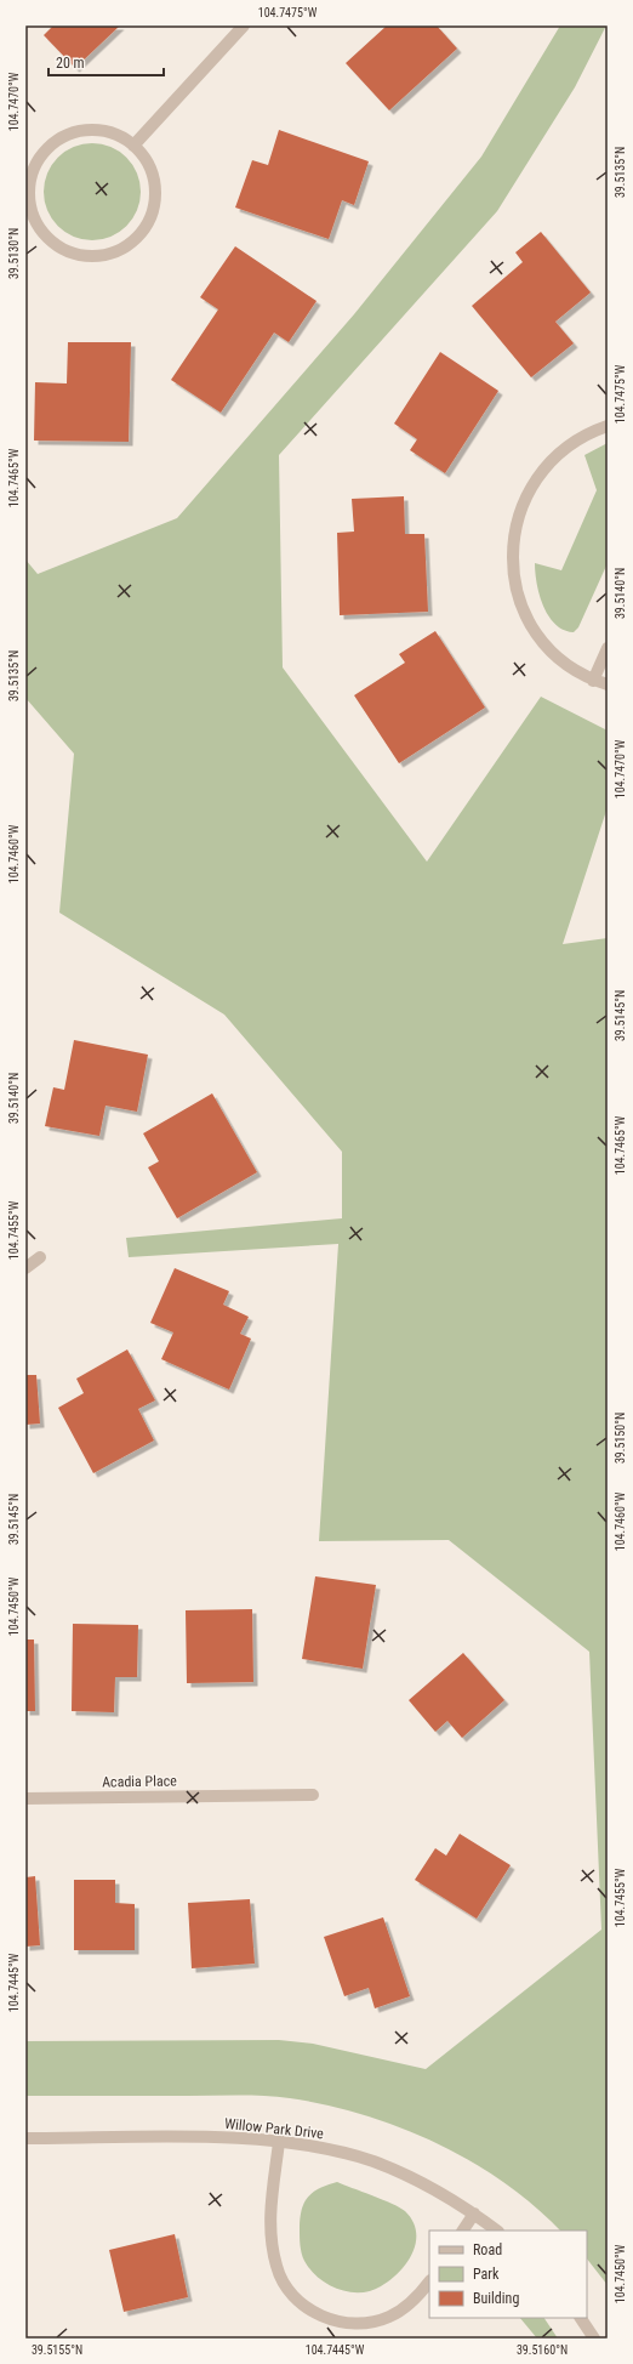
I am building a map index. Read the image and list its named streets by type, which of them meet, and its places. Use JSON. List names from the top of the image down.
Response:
{
  "streets": {
    "street": ["Acadia Place", "Willow Park Drive"]
  },
  "legend": ["Road", "Park", "Building"],
  "scale_bar": "20 m",
  "coordinates": [
    "104.7475°W",
    "104.7470°W",
    "39.5135°N",
    "39.5130°N",
    "104.7465°W",
    "39.5140°N",
    "104.7460°W",
    "39.5145°N",
    "104.7455°W",
    "39.5150°N",
    "104.7450°W",
    "104.7445°W",
    "39.5155°N",
    "39.5160°N"
  ]
}
